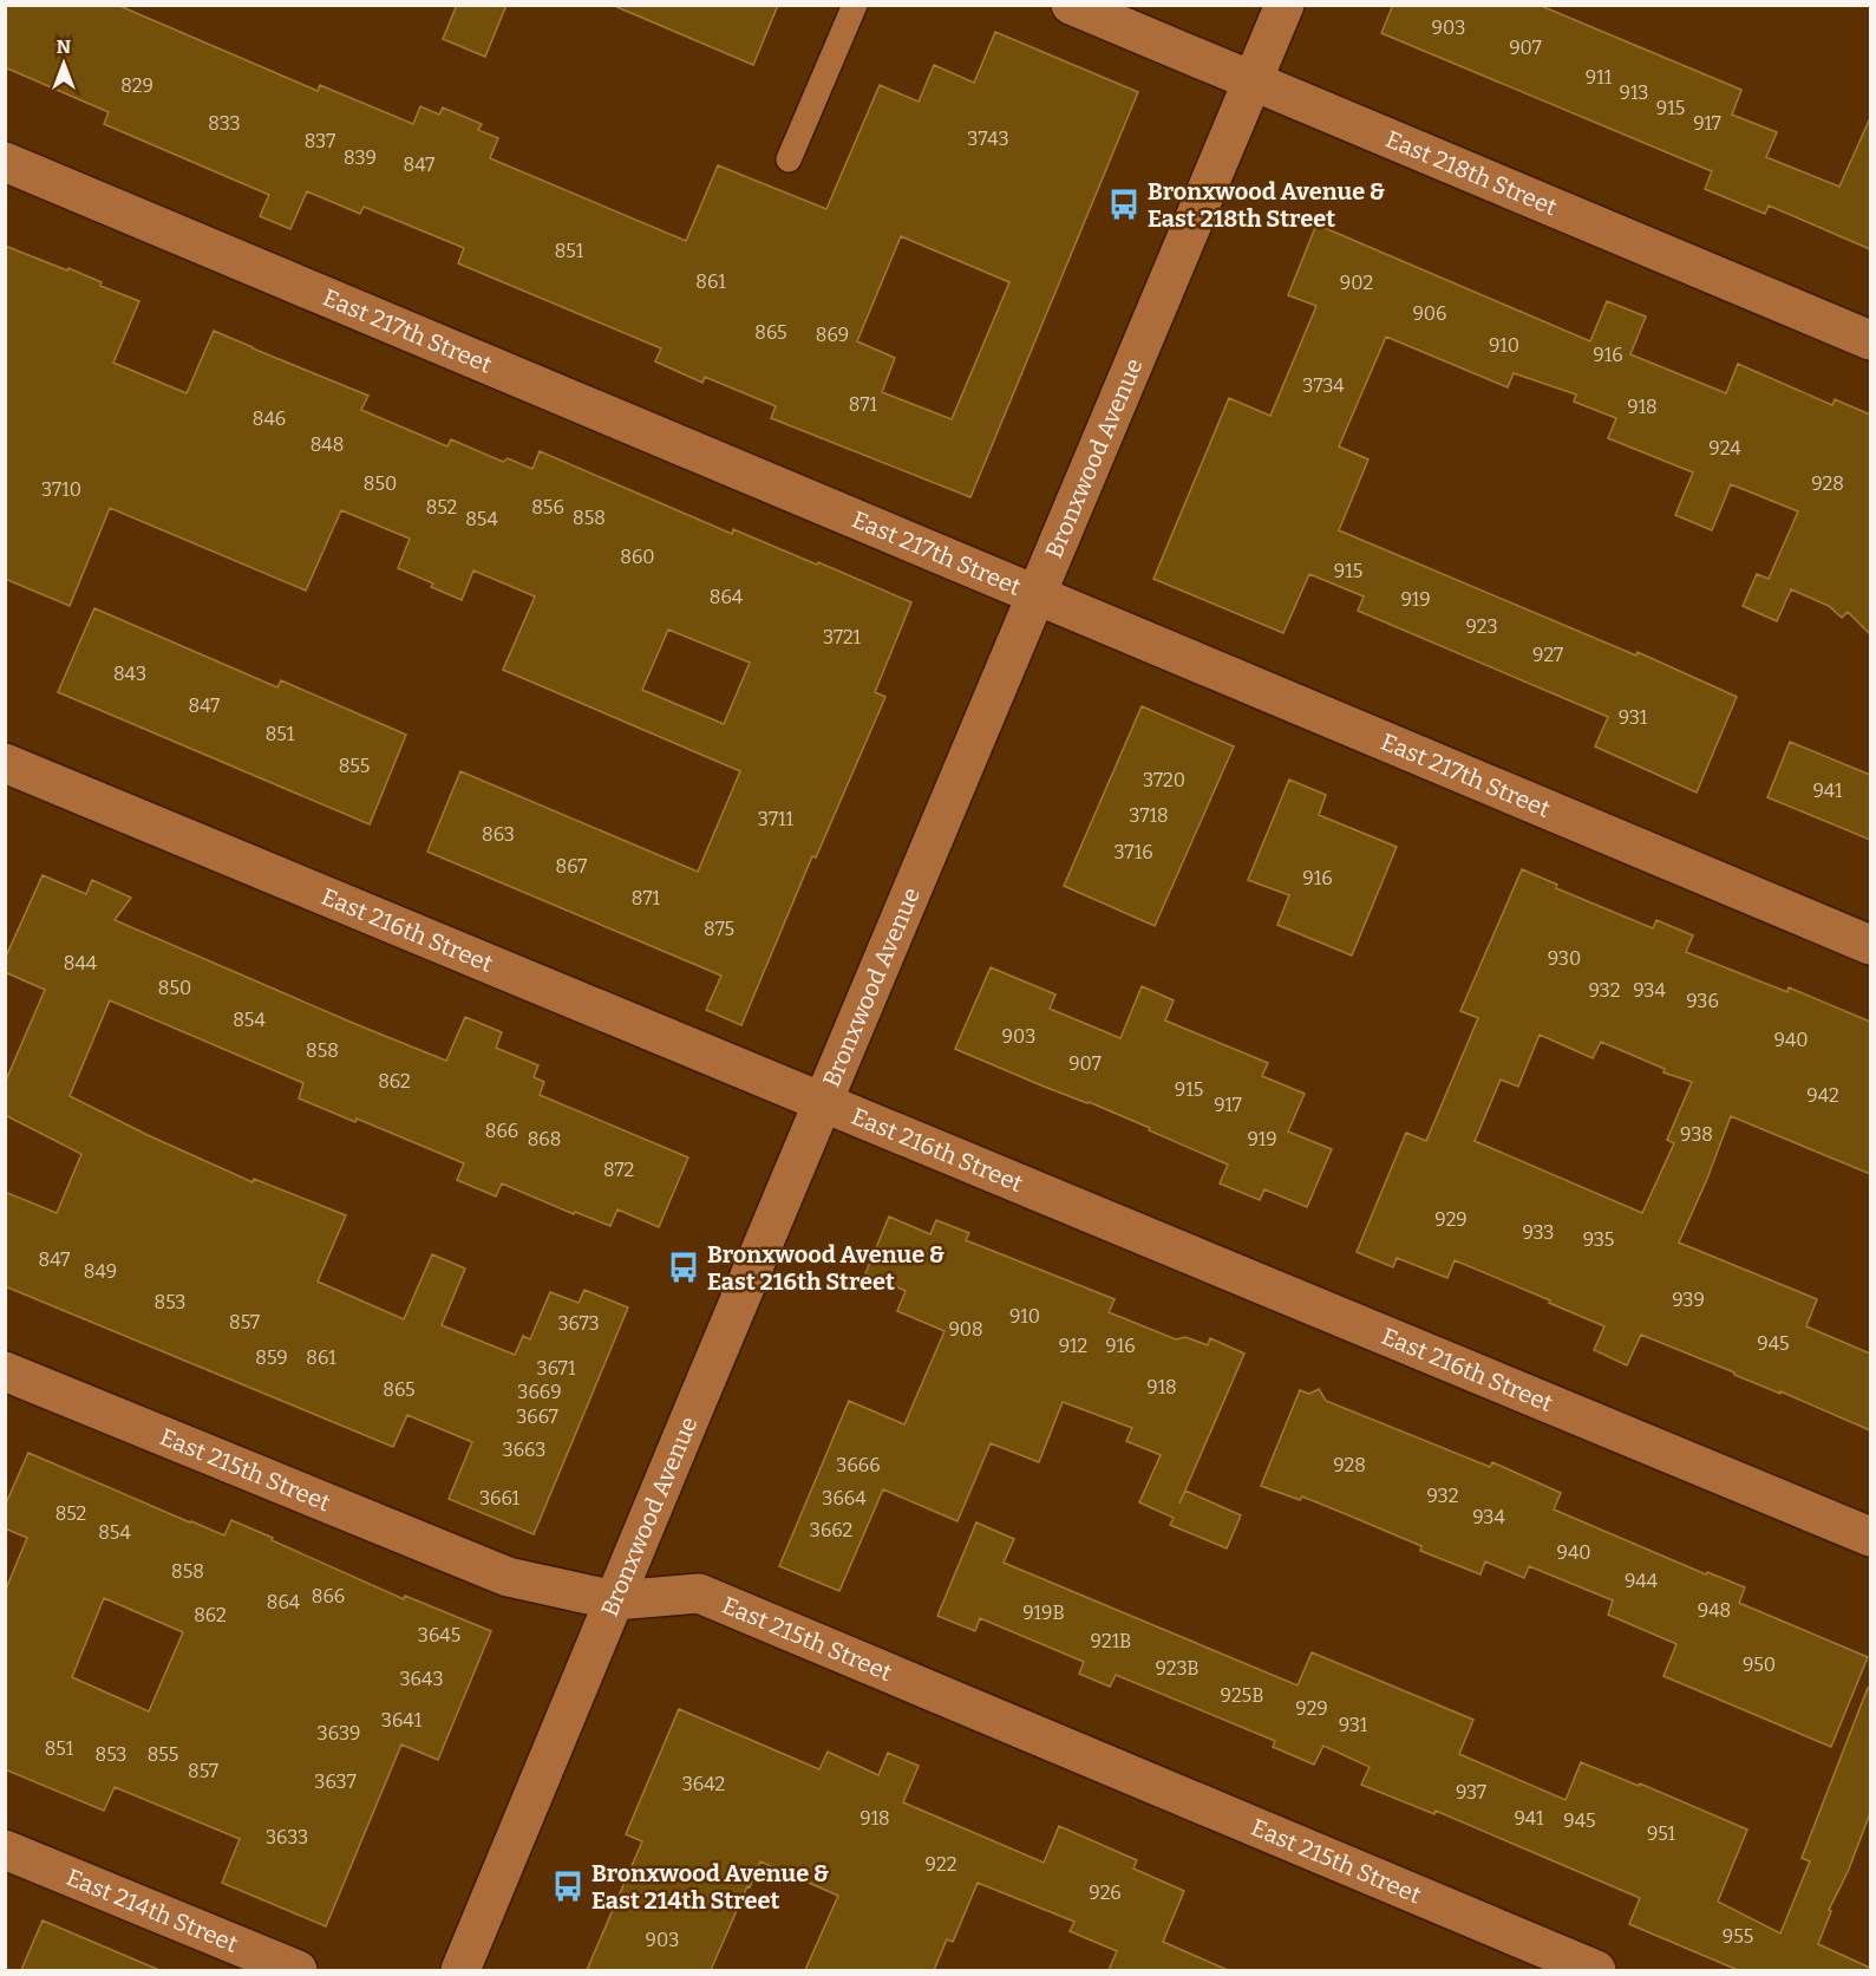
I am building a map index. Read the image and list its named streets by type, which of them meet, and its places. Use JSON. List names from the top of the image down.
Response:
{
  "streets": {
    "street": [
      "East 218th Street",
      "East 217th Street",
      "Bronxwood Avenue",
      "East 216th Street",
      "East 215th Street",
      "East 214th Street"
    ]
  },
  "crossings": [
    ["East 218th Street", "Bronxwood Avenue"],
    ["East 217th Street", "Bronxwood Avenue"],
    ["Bronxwood Avenue", "East 216th Street"],
    ["Bronxwood Avenue", "East 215th Street"]
  ],
  "places": {
    "bus stop": ["Bronxwood Avenue & East 218th Street", "Bronxwood Avenue & East 216th Street", "Bronxwood Avenue & East 214th Street"]
  },
  "house_numbers": [
    "903",
    "907",
    "911",
    "829",
    "913",
    "915",
    "833",
    "917",
    "3743",
    "837",
    "839",
    "847",
    "851",
    "861",
    "902",
    "906",
    "865",
    "869",
    "910",
    "916",
    "3734",
    "871",
    "918",
    "846",
    "848",
    "924",
    "850",
    "928",
    "3710",
    "852",
    "856",
    "858",
    "854",
    "860",
    "915",
    "864",
    "919",
    "923",
    "3721",
    "927",
    "843",
    "847",
    "931",
    "851",
    "855",
    "3720",
    "941",
    "3718",
    "3711",
    "863",
    "3716",
    "867",
    "916",
    "871",
    "875",
    "930",
    "844",
    "850",
    "932",
    "934",
    "936",
    "854",
    "903",
    "940",
    "858",
    "907",
    "862",
    "915",
    "942",
    "917",
    "866",
    "938",
    "868",
    "919",
    "872",
    "929",
    "933",
    "935",
    "847",
    "849",
    "939",
    "853",
    "910",
    "857",
    "3673",
    "908",
    "945",
    "912",
    "916",
    "859",
    "861",
    "3671",
    "918",
    "865",
    "3669",
    "3667",
    "3663",
    "3666",
    "928",
    "932",
    "3661",
    "3664",
    "852",
    "934",
    "3662",
    "854",
    "940",
    "858",
    "944",
    "866",
    "864",
    "948",
    "919B",
    "862",
    "3645",
    "921B",
    "950",
    "923B",
    "3643",
    "925B",
    "929",
    "3641",
    "931",
    "3639",
    "851",
    "853",
    "855",
    "857",
    "3637",
    "3642",
    "937",
    "918",
    "941",
    "945",
    "951",
    "3633",
    "922",
    "926",
    "955",
    "903"
  ],
  "north": "top"
}
